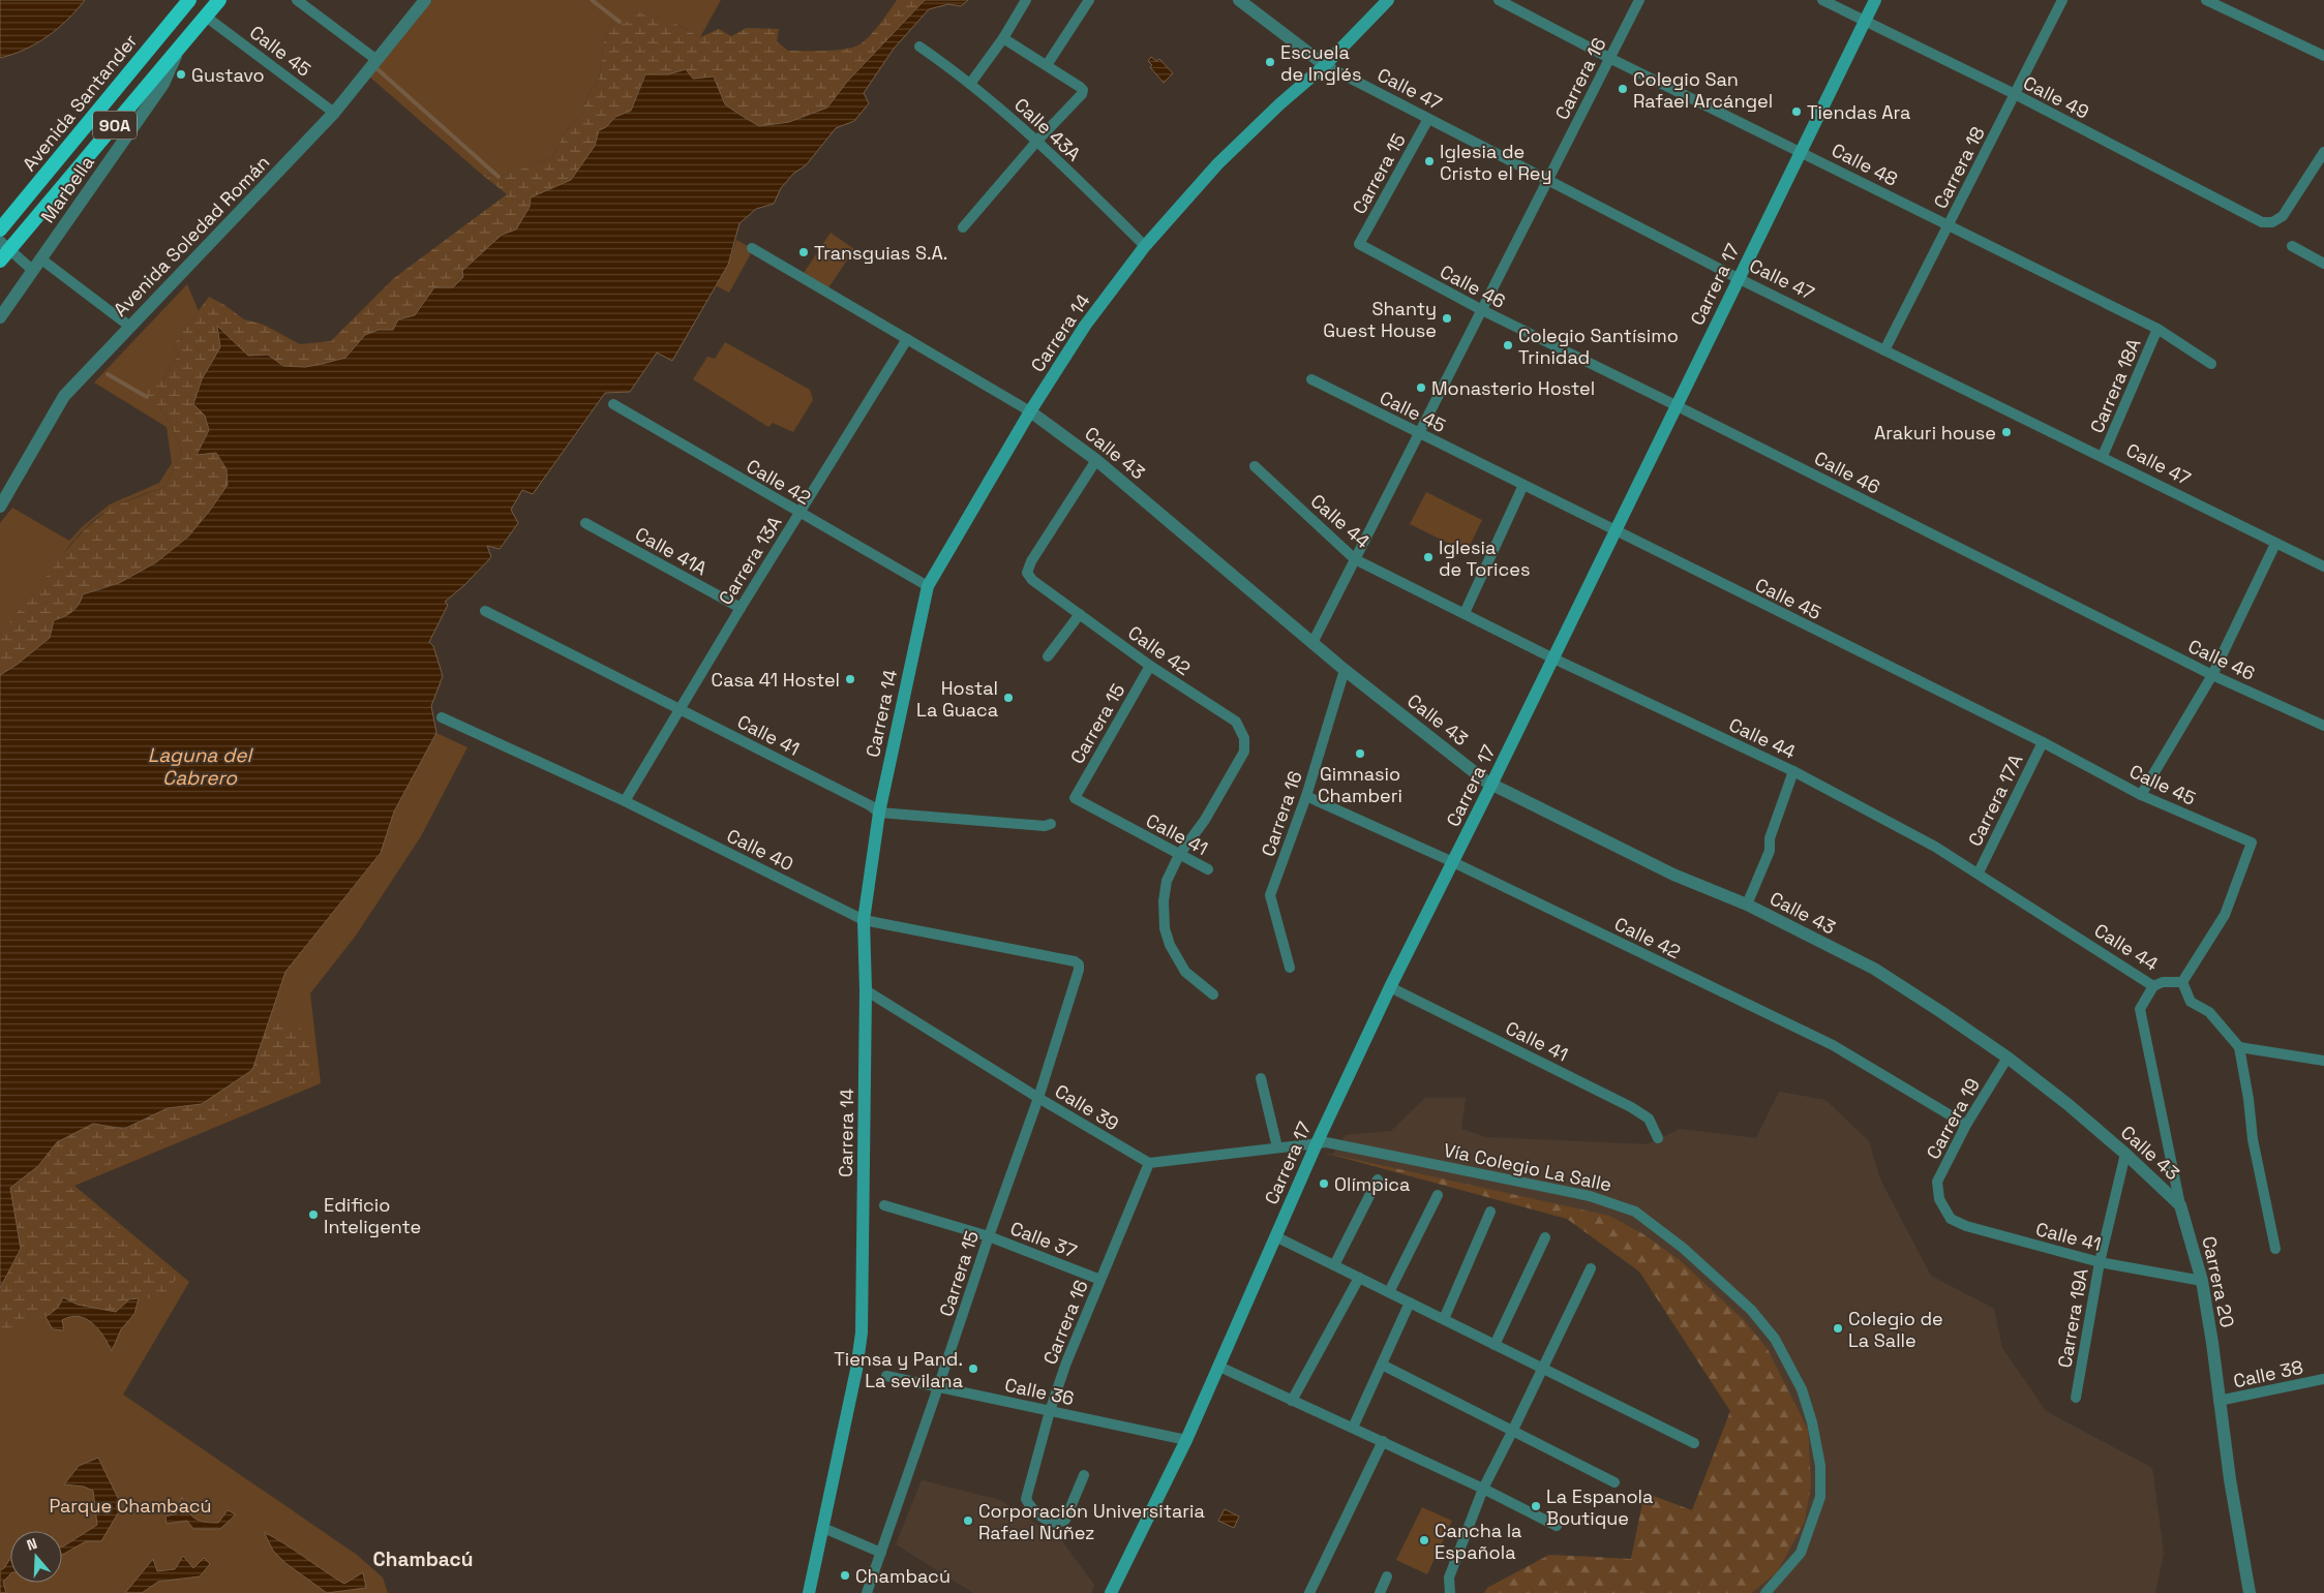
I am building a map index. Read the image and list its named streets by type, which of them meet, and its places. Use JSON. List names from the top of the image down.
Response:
{
  "streets": {
    "highway": ["Avenida Santander", "90A"],
    "main road": ["Carrera 17", "Carrera 14"],
    "street": [
      "Calle 45",
      "Carrera 16",
      "Calle 47",
      "Calle 49",
      "Calle 43A",
      "Calle 48",
      "Carrera 18",
      "Carrera 15",
      "Marbella",
      "Avenida Soledad Román",
      "Calle 46",
      "Carrera 18A",
      "Calle 43",
      "Calle 42",
      "Calle 44",
      "Calle 41A",
      "Carrera 13A",
      "Calle 41",
      "Carrera 17A",
      "Calle 40",
      "Calle 39",
      "Carrera 19",
      "Vía Colegio La Salle",
      "Calle 37",
      "Carrera 20",
      "Carrera 19A",
      "Calle 38",
      "Calle 36"
    ]
  },
  "crossings": [
    ["Calle 45", "Carrera 16"],
    ["Calle 45", "90A"],
    ["Calle 45", "Avenida Soledad Román"],
    ["Calle 45", "Carrera 17"],
    ["Calle 45", "Calle 44"],
    ["Calle 45", "Carrera 17A"],
    ["Carrera 16", "Calle 47"],
    ["Carrera 16", "Calle 48"],
    ["Carrera 16", "Calle 46"],
    ["Carrera 16", "Calle 43"],
    ["Carrera 16", "Calle 42"],
    ["Carrera 16", "Calle 44"],
    ["Carrera 16", "Calle 39"],
    ["Carrera 16", "Calle 37"],
    ["Carrera 16", "Calle 36"],
    ["Calle 47", "Carrera 18"],
    ["Calle 47", "Carrera 15"],
    ["Calle 47", "Carrera 17"],
    ["Calle 47", "Carrera 14"],
    ["Calle 47", "Carrera 18A"],
    ["Calle 49", "Carrera 18"],
    ["Calle 49", "Carrera 17"],
    ["90A", "Marbella"],
    ["Calle 43A", "Carrera 14"],
    ["Calle 48", "Carrera 18"],
    ["Calle 48", "Carrera 17"],
    ["Calle 48", "Carrera 18A"],
    ["Carrera 15", "Calle 46"],
    ["Carrera 15", "Calle 42"],
    ["Carrera 15", "Calle 41"],
    ["Carrera 15", "Calle 40"],
    ["Carrera 15", "Calle 39"],
    ["Carrera 15", "Calle 37"],
    ["Carrera 15", "Calle 36"],
    ["Carrera 17", "Calle 46"],
    ["Carrera 17", "Calle 43"],
    ["Carrera 17", "Calle 42"],
    ["Carrera 17", "Calle 44"],
    ["Carrera 17", "Calle 41"],
    ["Carrera 17", "Vía Colegio La Salle"],
    ["Carrera 17", "Calle 36"],
    ["Carrera 14", "Calle 43"],
    ["Carrera 14", "Calle 42"],
    ["Carrera 14", "Calle 41"],
    ["Carrera 14", "Calle 40"],
    ["Carrera 14", "Calle 39"],
    ["Calle 43", "Calle 42"],
    ["Calle 43", "Carrera 13A"],
    ["Calle 43", "Carrera 19"],
    ["Calle 43", "Carrera 20"],
    ["Calle 43", "Carrera 19A"],
    ["Calle 42", "Carrera 13A"],
    ["Calle 42", "Calle 41"],
    ["Calle 42", "Carrera 19"],
    ["Calle 44", "Carrera 17A"],
    ["Calle 44", "Carrera 20"],
    ["Calle 41A", "Carrera 13A"],
    ["Carrera 13A", "Calle 41"],
    ["Carrera 13A", "Calle 40"],
    ["Calle 41", "Carrera 19"],
    ["Calle 41", "Carrera 20"],
    ["Calle 41", "Carrera 19A"],
    ["Carrera 20", "Calle 38"]
  ],
  "districts": ["Chambacú"],
  "water": ["Laguna del Cabrero"],
  "parks": ["Parque Chambacú"],
  "places": [
    "Escuela de Inglés",
    "Gustavo",
    "Colegio San Rafael Arcángel",
    "Tiendas Ara",
    "Iglesia de Cristo el Rey",
    "Transguias S.A.",
    "Shanty Guest House",
    "Colegio Santísimo Trinidad",
    "Monasterio Hostel",
    "Arakuri house",
    "Iglesia de Torices",
    "Casa 41 Hostel",
    "Hostal La Guaca",
    "Gimnasio Chamberi",
    "Olímpica",
    "Edificio Inteligente",
    "Colegio de La Salle",
    "Tiensa y Pand. La sevilana",
    "La Espanola Boutique",
    "Corporación Universitaria Rafael Núñez",
    "Cancha la Española",
    "Chambacú"
  ],
  "north": "top"
}
